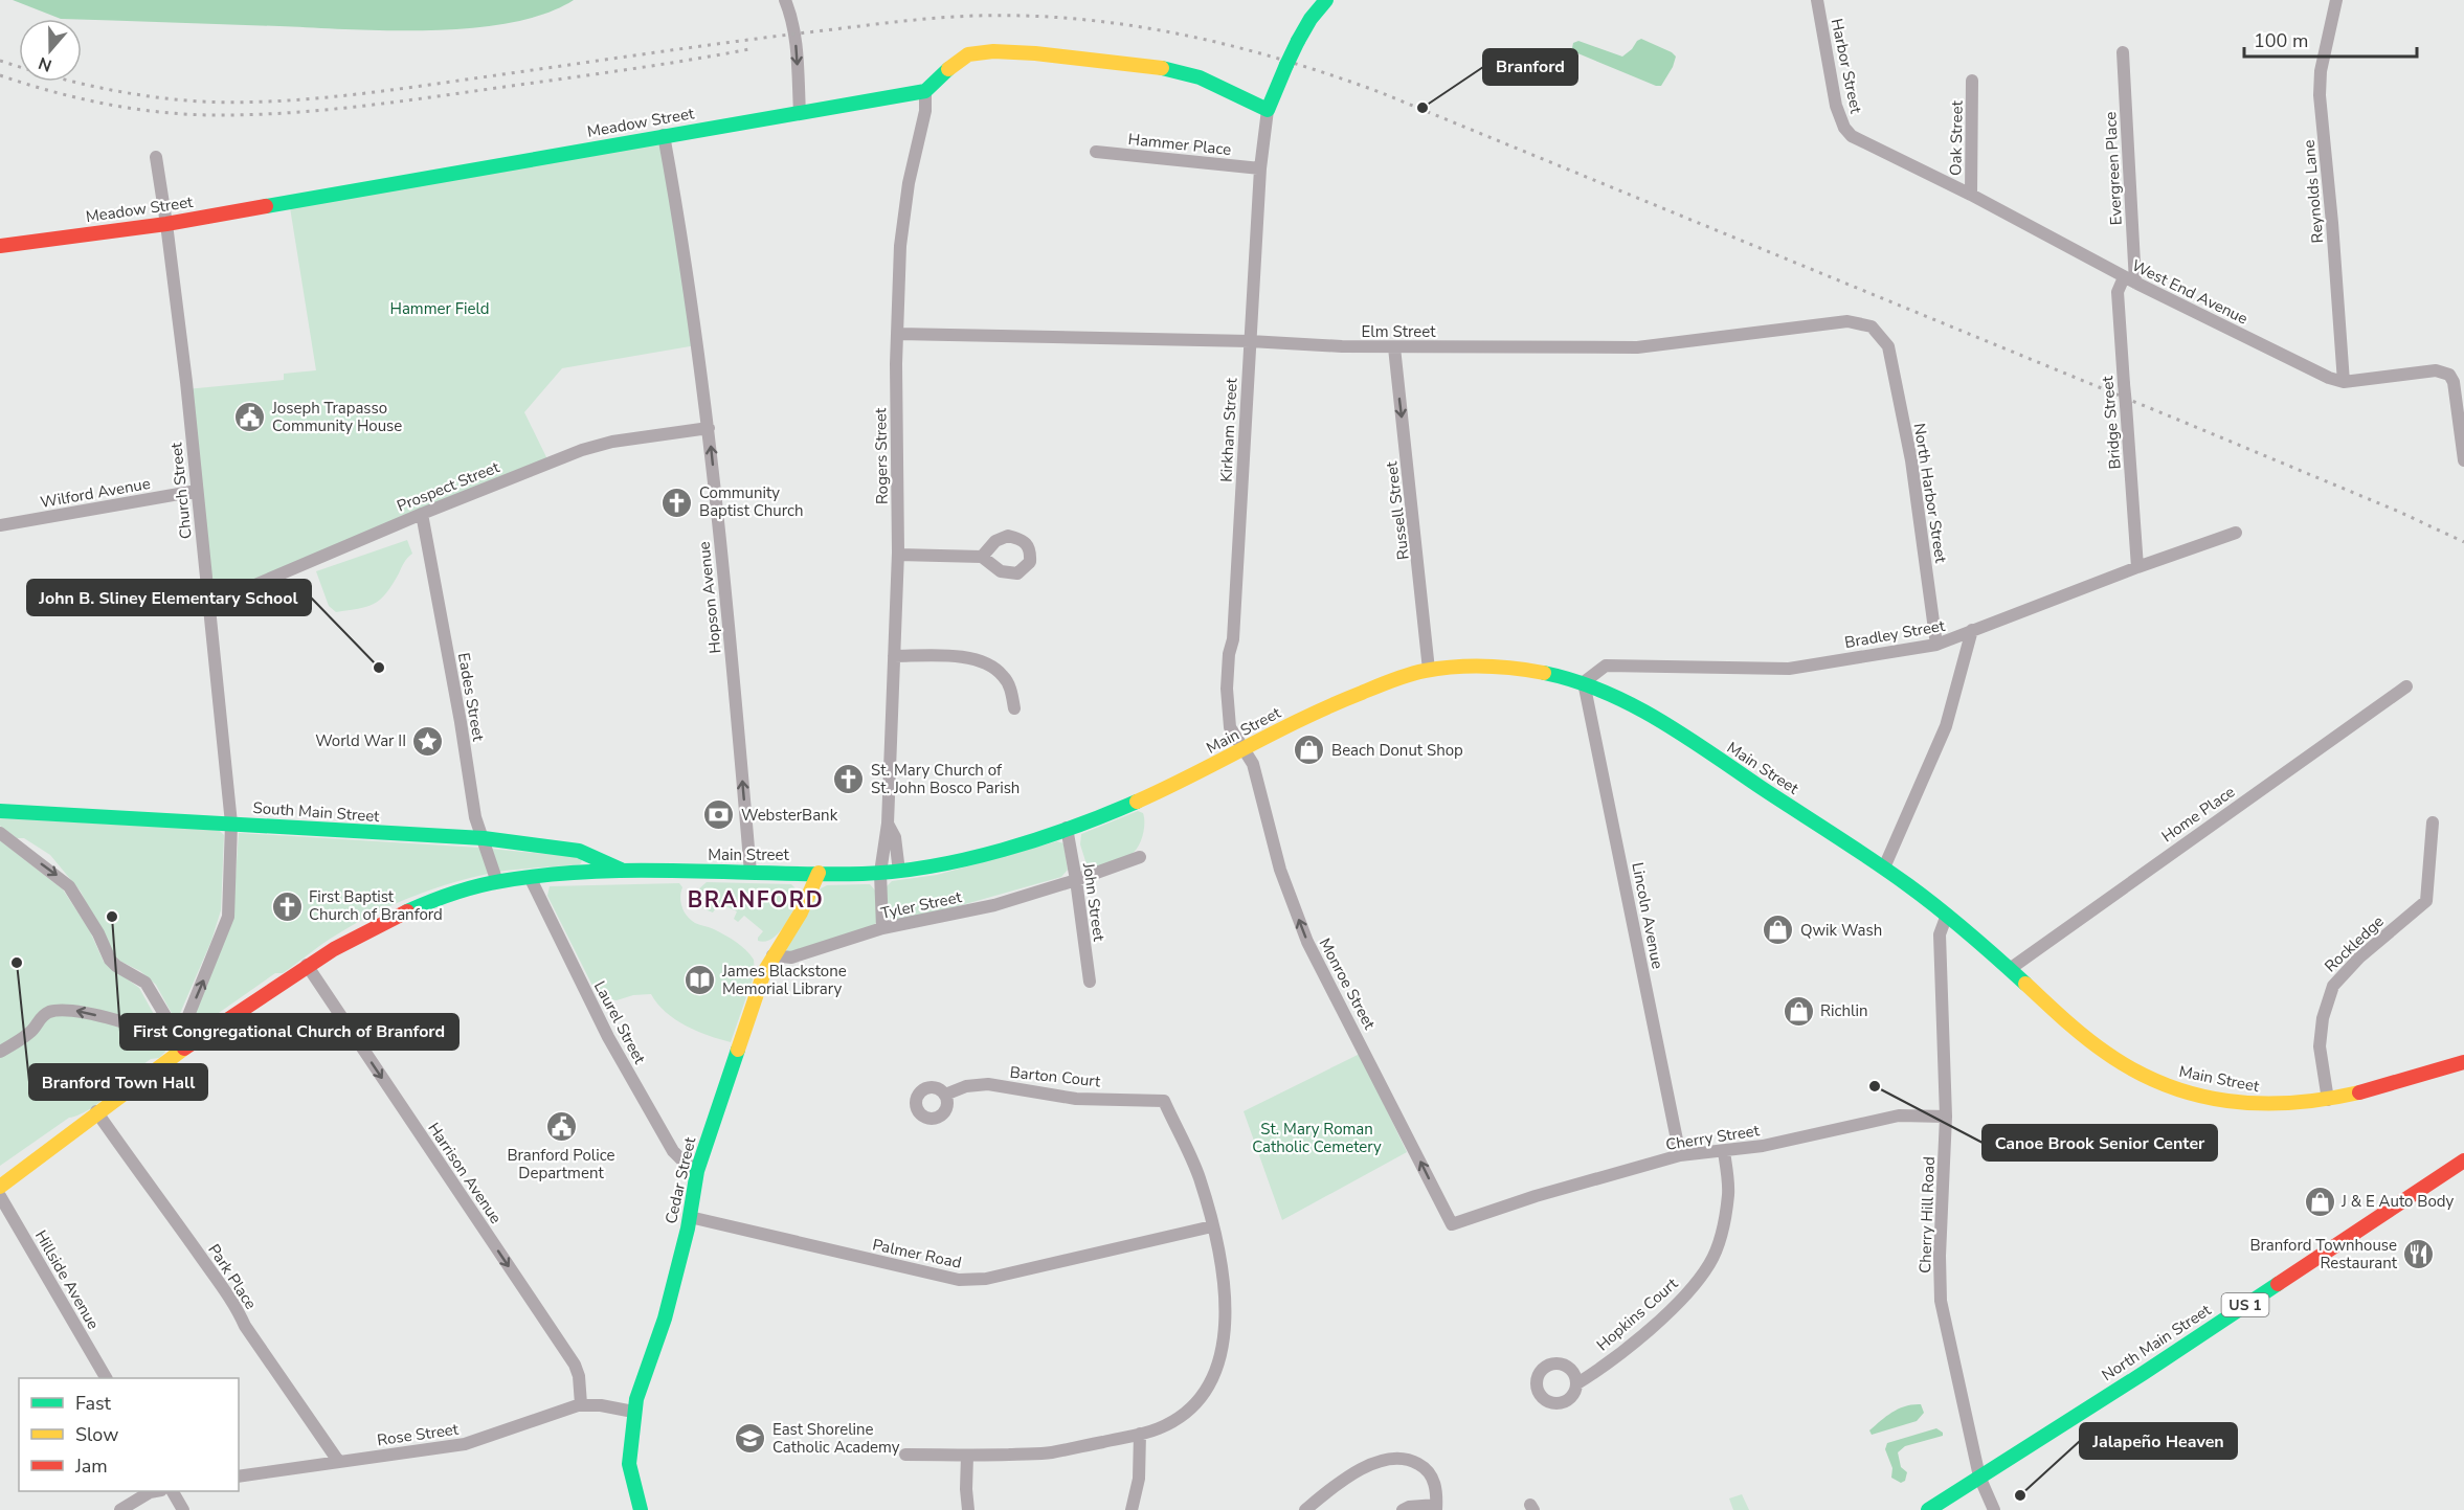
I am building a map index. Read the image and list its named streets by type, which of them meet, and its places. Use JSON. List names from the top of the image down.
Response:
{
  "streets": {
    "main road": [
      "Meadow Street",
      "Main Street",
      "South Main Street",
      "Cedar Street",
      "US 1",
      "North Main Street"
    ],
    "street": [
      "Harbor Street",
      "Oak Street",
      "Hammer Place",
      "Evergreen Place",
      "Reynolds Lane",
      "West End Avenue",
      "Elm Street",
      "Bridge Street",
      "Kirkham Street",
      "Rogers Street",
      "Prospect Street",
      "Church Street",
      "Wilford Avenue",
      "North Harbor Street",
      "Russell Street",
      "Hopson Avenue",
      "Bradley Street",
      "Eades Street",
      "Home Place",
      "John Street",
      "Tyler Street",
      "Lincoln Avenue",
      "Rockledge",
      "Monroe Street",
      "Laurel Street",
      "Barton Court",
      "Cherry Street",
      "Harrison Avenue",
      "Cherry Hill Road",
      "Palmer Road",
      "Park Place",
      "Hillside Avenue",
      "Hopkins Court",
      "Rose Street"
    ]
  },
  "crossings": [
    ["Harbor Street", "West End Avenue"],
    ["Meadow Street", "Rogers Street"],
    ["Meadow Street", "Church Street"],
    ["Meadow Street", "Hopson Avenue"],
    ["Oak Street", "West End Avenue"],
    ["Hammer Place", "Kirkham Street"],
    ["Evergreen Place", "West End Avenue"],
    ["Evergreen Place", "Bridge Street"],
    ["Reynolds Lane", "West End Avenue"],
    ["West End Avenue", "Bridge Street"],
    ["Elm Street", "Kirkham Street"],
    ["Elm Street", "Rogers Street"],
    ["Elm Street", "North Harbor Street"],
    ["Elm Street", "Russell Street"],
    ["Bridge Street", "Bradley Street"],
    ["Kirkham Street", "Main Street"],
    ["Kirkham Street", "Monroe Street"],
    ["Rogers Street", "Main Street"],
    ["Rogers Street", "Tyler Street"],
    ["Prospect Street", "Church Street"],
    ["Prospect Street", "Hopson Avenue"],
    ["Prospect Street", "Eades Street"],
    ["Church Street", "Wilford Avenue"],
    ["Church Street", "Main Street"],
    ["Church Street", "South Main Street"],
    ["North Harbor Street", "Bradley Street"],
    ["Russell Street", "Main Street"],
    ["Hopson Avenue", "Main Street"],
    ["Bradley Street", "Main Street"],
    ["Bradley Street", "Lincoln Avenue"],
    ["Eades Street", "Main Street"],
    ["Eades Street", "South Main Street"],
    ["Main Street", "South Main Street"],
    ["Main Street", "Home Place"],
    ["Main Street", "John Street"],
    ["Main Street", "Lincoln Avenue"],
    ["Main Street", "Rockledge"],
    ["Main Street", "Monroe Street"],
    ["Main Street", "Laurel Street"],
    ["Main Street", "Harrison Avenue"],
    ["Main Street", "Cedar Street"],
    ["Main Street", "Cherry Hill Road"],
    ["Main Street", "Park Place"],
    ["John Street", "Tyler Street"],
    ["Tyler Street", "Cedar Street"],
    ["Lincoln Avenue", "Cherry Street"],
    ["Monroe Street", "Cherry Street"],
    ["Laurel Street", "Cedar Street"],
    ["Barton Court", "Palmer Road"],
    ["Cherry Street", "Cherry Hill Road"],
    ["Cherry Street", "Hopkins Court"],
    ["Harrison Avenue", "Rose Street"],
    ["Cedar Street", "Palmer Road"],
    ["Cedar Street", "Rose Street"],
    ["Cherry Hill Road", "North Main Street"],
    ["Park Place", "Rose Street"]
  ],
  "one_way": [
    "Russell Street",
    "Hopson Avenue",
    "Monroe Street",
    "Harrison Avenue"
  ],
  "districts": ["BRANFORD"],
  "parks": ["Hammer Field", "St. Mary Roman Catholic Cemetery"],
  "places": {
    "other": [
      "Branford",
      "John B. Sliney Elementary School",
      "First Congregational Church of Branford",
      "Branford Town Hall",
      "Canoe Brook Senior Center",
      "Jalapeño Heaven"
    ],
    "public building": ["Joseph Trapasso Community House", "Branford Police Department"],
    "church": ["Community Baptist Church", "St. Mary Church of St. John Bosco Parish", "First Baptist Church of Branford"],
    "place": ["World War II"],
    "shop": [
      "Beach Donut Shop",
      "Qwik Wash",
      "Richlin",
      "J & E Auto Body"
    ],
    "bank": ["WebsterBank"],
    "library": ["James Blackstone Memorial Library"],
    "restaurant": ["Branford Townhouse Restaurant"],
    "school or university": ["East Shoreline Catholic Academy"]
  },
  "legend": ["Fast", "Slow", "Jam"],
  "scale_bar": "100 m",
  "north": "bottom"
}
